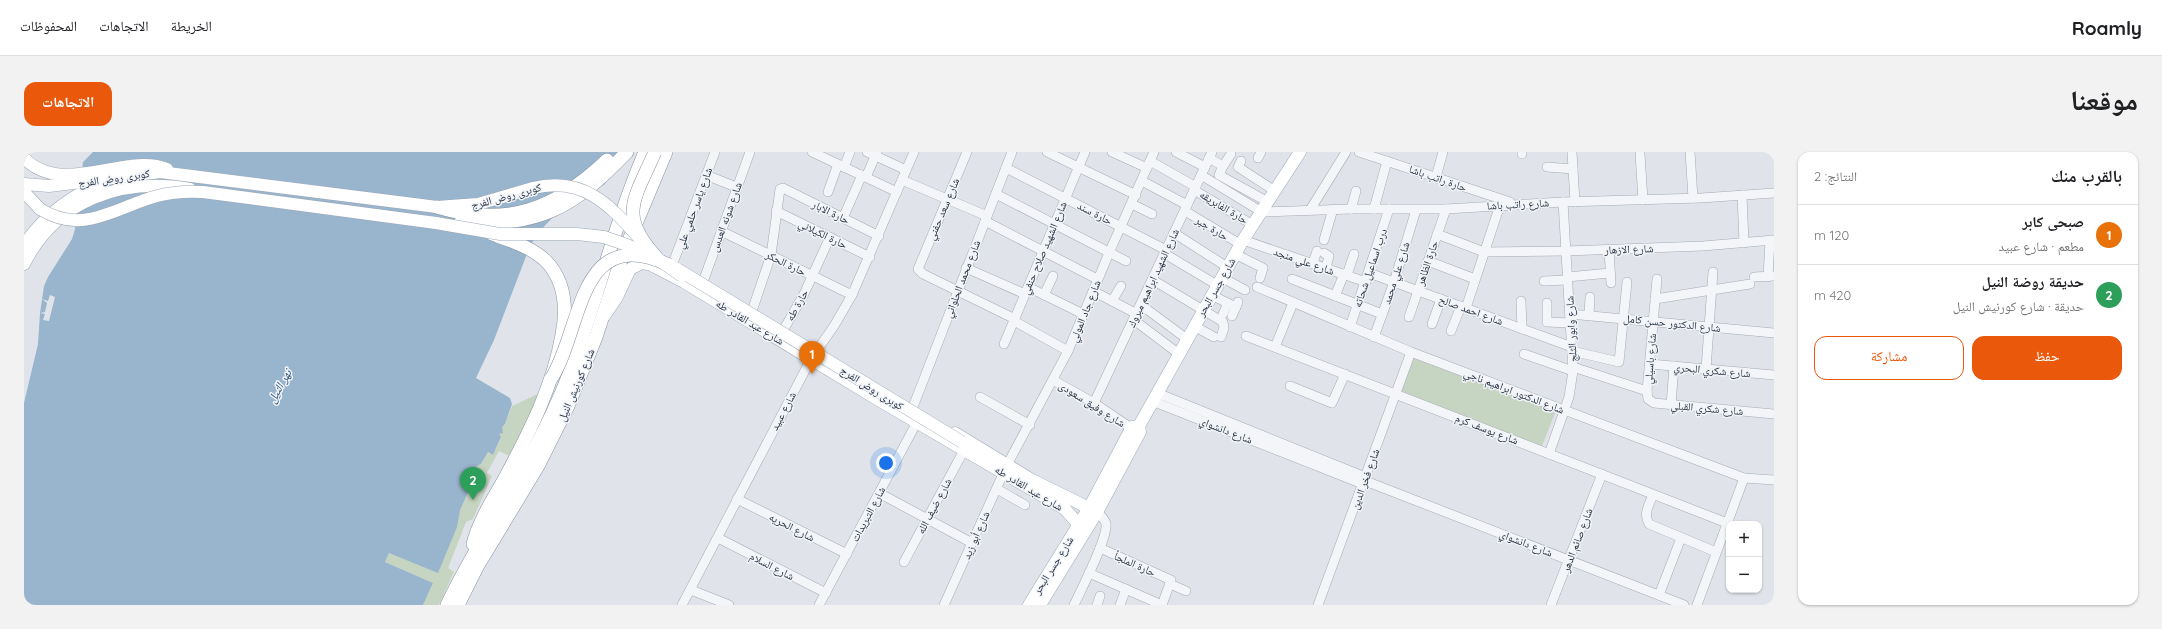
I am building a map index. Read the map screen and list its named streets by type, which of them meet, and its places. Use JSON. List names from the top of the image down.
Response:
{
  "streets": {
    "highway": ["شارع كورنيش النيل"],
    "main road": ["كوبرى روض الفرج", "شارع جسر البحر", "شارع عبد القادر طه"],
    "street": [
      "حارة راتب باشا",
      "شارع راتب باشا",
      "حارة الفابريقه",
      "شارع ياسر حلمي علي",
      "شارع سعد حفني",
      "حارة الابار",
      "حارة سند",
      "شارع شونه العدس",
      "حارة جبر",
      "حارة الكيلاني",
      "شارع الشهيد صلاح حنفي",
      "شارع الازهار",
      "شارع علي منجد",
      "حارة الحكر",
      "حارة الظاهر",
      "درب اسماعيل شحاته",
      "شارع علي محمد",
      "شارع الشهيد ابراهيم مبروك",
      "شارع محمد الحلواني",
      "حارة طه",
      "شارع احمد صالح",
      "شارع جاد المولي",
      "شارع الدكتور حسن كامل",
      "شارع وابور الثلج",
      "شارع باسيلي",
      "شارع شكري البحري",
      "شارع الدكتور ابراهيم ناجي",
      "شارع وفيق سعودى",
      "شارع شكري القبلي",
      "شارع عبيد",
      "شارع يوسف كرم",
      "شارع دانشواي",
      "شارع فخر الدين",
      "شارع ضيف الله",
      "شارع التبريدات",
      "شارع الحريه",
      "شارع أبو زيد",
      "شارع صائم الدهر",
      "حارة الملجأ",
      "شارع السلام"
    ]
  },
  "crossings": [
    ["كوبرى روض الفرج", "شارع ياسر حلمي علي"],
    ["كوبرى روض الفرج", "حارة طه"],
    ["كوبرى روض الفرج", "شارع عبد القادر طه"],
    ["كوبرى روض الفرج", "شارع ضيف الله"],
    ["حارة راتب باشا", "شارع راتب باشا"],
    ["شارع راتب باشا", "حارة الظاهر"],
    ["شارع راتب باشا", "درب اسماعيل شحاته"],
    ["شارع راتب باشا", "شارع علي محمد"],
    ["شارع راتب باشا", "شارع جسر البحر"],
    ["شارع راتب باشا", "شارع وابور الثلج"],
    ["حارة الفابريقه", "شارع الشهيد ابراهيم مبروك"],
    ["حارة الفابريقه", "شارع جسر البحر"],
    ["حارة الفابريقه", "شارع جاد المولي"],
    ["شارع ياسر حلمي علي", "شارع عبد القادر طه"],
    ["شارع سعد حفني", "شارع محمد الحلواني"],
    ["حارة الابار", "حارة الكيلاني"],
    ["حارة الابار", "شارع عبيد"],
    ["حارة سند", "شارع الشهيد صلاح حنفي"],
    ["حارة سند", "شارع الشهيد ابراهيم مبروك"],
    ["حارة سند", "شارع محمد الحلواني"],
    ["حارة سند", "شارع جسر البحر"],
    ["حارة سند", "شارع جاد المولي"],
    ["شارع شونه العدس", "حارة الحكر"],
    ["شارع شونه العدس", "شارع عبد القادر طه"],
    ["حارة جبر", "شارع علي منجد"],
    ["حارة جبر", "شارع الشهيد ابراهيم مبروك"],
    ["حارة جبر", "شارع جسر البحر"],
    ["حارة جبر", "شارع جاد المولي"],
    ["حارة جبر", "شارع الدكتور ابراهيم ناجي"],
    ["حارة الكيلاني", "حارة طه"],
    ["حارة الكيلاني", "شارع عبيد"],
    ["شارع الازهار", "شارع وابور الثلج"],
    ["شارع علي منجد", "درب اسماعيل شحاته"],
    ["شارع علي منجد", "شارع جسر البحر"],
    ["شارع علي منجد", "شارع احمد صالح"],
    ["شارع علي منجد", "شارع الدكتور ابراهيم ناجي"],
    ["حارة الحكر", "حارة طه"],
    ["حارة الحكر", "شارع عبيد"],
    ["حارة الظاهر", "شارع احمد صالح"],
    ["درب اسماعيل شحاته", "شارع احمد صالح"],
    ["درب اسماعيل شحاته", "شارع الدكتور ابراهيم ناجي"],
    ["شارع علي محمد", "شارع احمد صالح"],
    ["شارع علي محمد", "شارع الدكتور ابراهيم ناجي"],
    ["شارع الشهيد ابراهيم مبروك", "شارع وفيق سعودى"],
    ["شارع محمد الحلواني", "شارع عبد القادر طه"],
    ["شارع جسر البحر", "شارع عبد القادر طه"],
    ["شارع جسر البحر", "شارع الدكتور ابراهيم ناجي"],
    ["شارع جسر البحر", "شارع وفيق سعودى"],
    ["شارع جسر البحر", "شارع دانشواي"],
    ["حارة طه", "شارع عبد القادر طه"],
    ["شارع احمد صالح", "شارع الدكتور حسن كامل"],
    ["شارع احمد صالح", "شارع وابور الثلج"],
    ["شارع جاد المولي", "شارع عبد القادر طه"],
    ["شارع جاد المولي", "شارع وفيق سعودى"],
    ["شارع جاد المولي", "شارع أبو زيد"],
    ["شارع عبد القادر طه", "شارع كورنيش النيل"],
    ["شارع عبد القادر طه", "شارع عبيد"],
    ["شارع عبد القادر طه", "شارع ضيف الله"],
    ["شارع عبد القادر طه", "شارع التبريدات"],
    ["شارع عبد القادر طه", "شارع أبو زيد"],
    ["شارع الدكتور حسن كامل", "شارع وابور الثلج"],
    ["شارع الدكتور حسن كامل", "شارع باسيلي"],
    ["شارع وابور الثلج", "شارع الدكتور ابراهيم ناجي"],
    ["شارع وابور الثلج", "شارع يوسف كرم"],
    ["شارع باسيلي", "شارع شكري البحري"],
    ["شارع باسيلي", "شارع شكري القبلي"],
    ["شارع الدكتور ابراهيم ناجي", "شارع فخر الدين"],
    ["شارع عبيد", "شارع الحريه"],
    ["شارع عبيد", "شارع السلام"],
    ["شارع يوسف كرم", "شارع فخر الدين"],
    ["شارع يوسف كرم", "شارع صائم الدهر"],
    ["شارع دانشواي", "شارع فخر الدين"],
    ["شارع دانشواي", "شارع صائم الدهر"],
    ["شارع التبريدات", "شارع الحريه"],
    ["شارع التبريدات", "شارع السلام"]
  ],
  "water": ["نهر النيل"],
  "page": {
    "header": "Roamly",
    "nav": ["الخريطة", "الاتجاهات", "المحفوظات"],
    "title": "موقعنا",
    "buttons": [
      "الاتجاهات",
      ["حفظ", "مشاركة"]
    ],
    "heading": ["بالقرب منك", "النتائج: 2"],
    "list": [
      {
        "mark": "1",
        "name": "صبحى كابر",
        "note": "مطعم · شارع عبيد",
        "value": "120 m"
      },
      {
        "mark": "2",
        "name": "حديقة روضة النيل",
        "note": "حديقة · شارع كورنيش النيل",
        "value": "420 m"
      }
    ],
    "pins": ["1", "2"],
    "map_buttons": ["+", "−"]
  }
}
